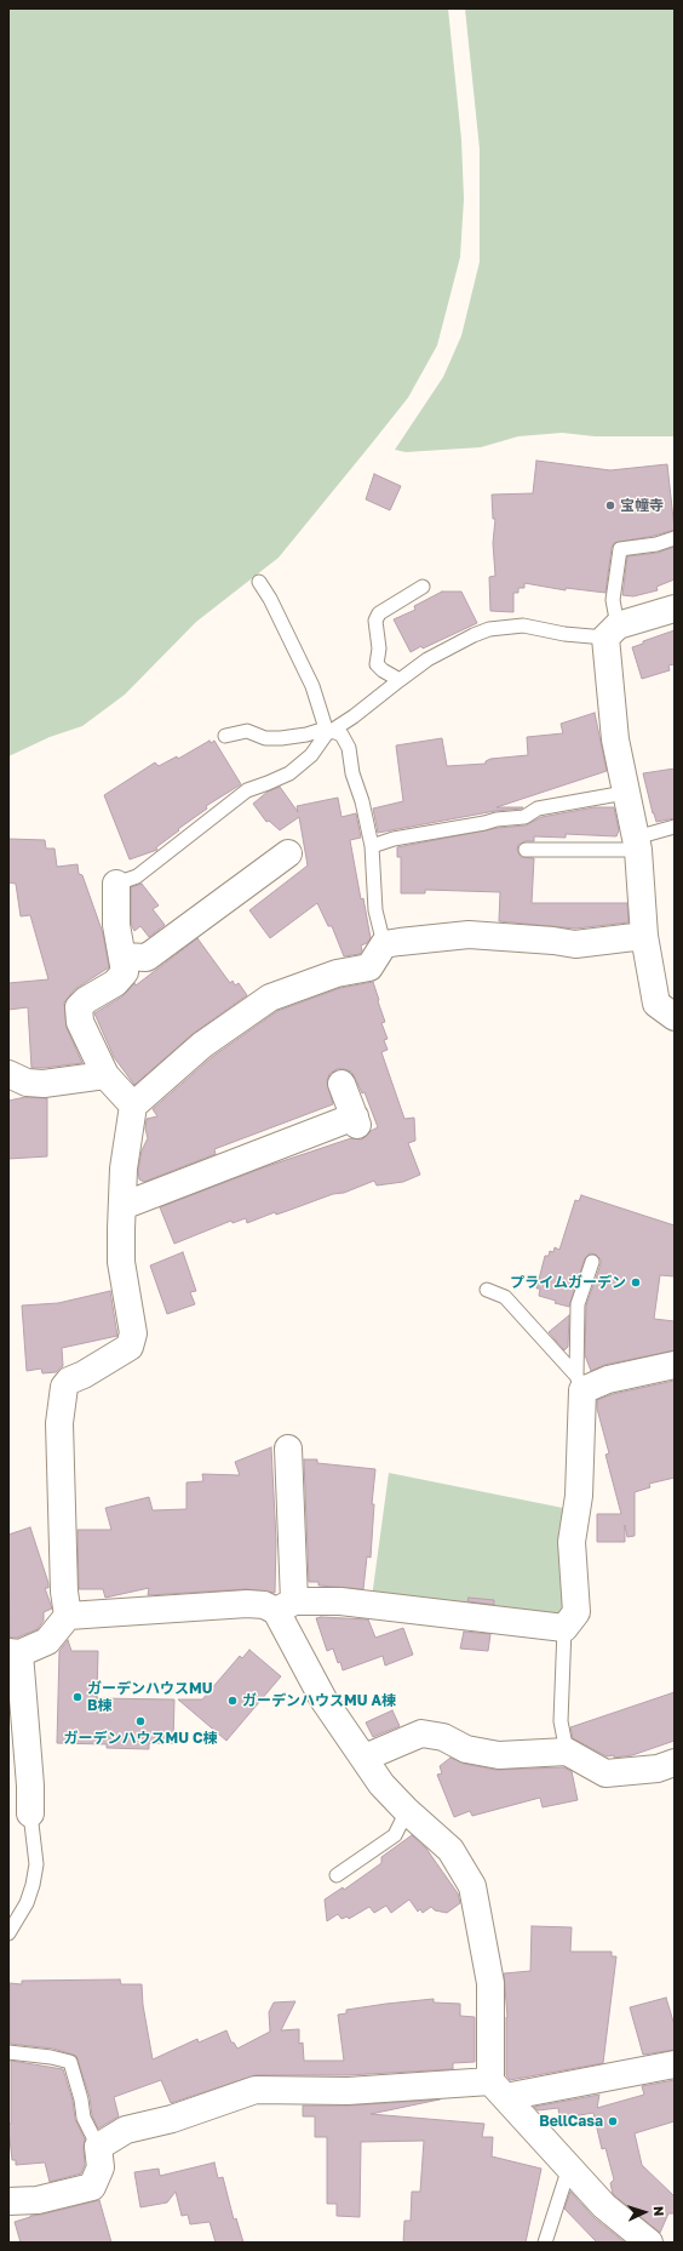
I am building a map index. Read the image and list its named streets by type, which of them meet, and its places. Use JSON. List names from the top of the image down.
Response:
{
  "places": [
    "宝幢寺",
    "プライムガーデン",
    "ガーデンハウスMU B棟",
    "ガーデンハウスMU A棟",
    "ガーデンハウスMU C棟",
    "BellCasa"
  ],
  "north": "right"
}
